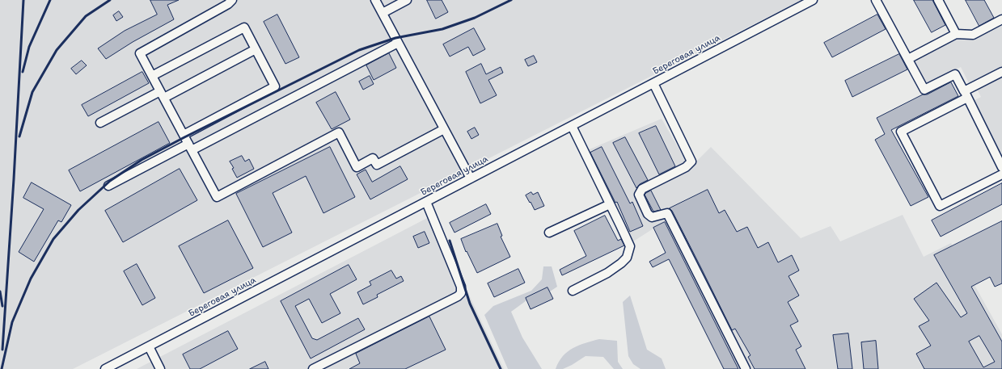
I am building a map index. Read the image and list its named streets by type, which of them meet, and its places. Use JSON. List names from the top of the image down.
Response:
{
  "streets": {
    "street": ["Береговая улица"]
  }
}
